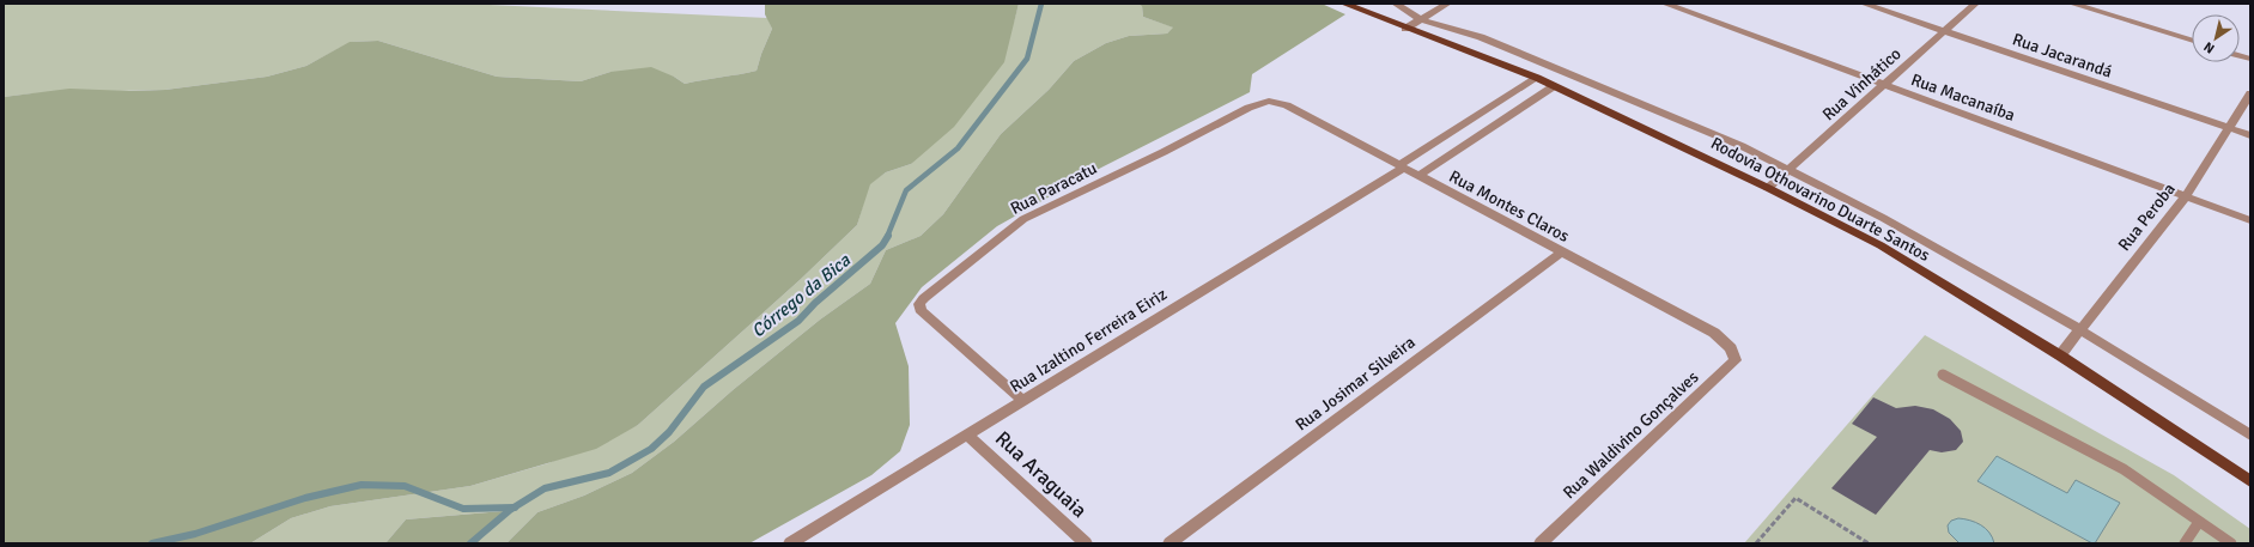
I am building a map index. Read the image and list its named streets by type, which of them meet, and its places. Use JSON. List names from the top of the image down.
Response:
{
  "streets": {
    "main road": ["Rodovia Othovarino Duarte Santos"],
    "street": [
      "Rua Jacarandá",
      "Rua Vinhático",
      "Rua Macanaíba",
      "Rua Paracatu",
      "Rua Montes Claros",
      "Rua Peroba",
      "Rua Izaltino Ferreira Eiriz",
      "Rua Josimar Silveira",
      "Rua Waldivino Gonçalves",
      "Rua Araguaia"
    ]
  },
  "crossings": [
    ["Rua Jacarandá", "Rua Vinhático"],
    ["Rua Jacarandá", "Rua Peroba"],
    ["Rua Vinhático", "Rua Macanaíba"],
    ["Rua Vinhático", "Rodovia Othovarino Duarte Santos"],
    ["Rua Macanaíba", "Rua Peroba"],
    ["Rua Paracatu", "Rua Montes Claros"],
    ["Rua Paracatu", "Rua Izaltino Ferreira Eiriz"],
    ["Rodovia Othovarino Duarte Santos", "Rua Peroba"],
    ["Rodovia Othovarino Duarte Santos", "Rua Izaltino Ferreira Eiriz"],
    ["Rua Montes Claros", "Rua Izaltino Ferreira Eiriz"],
    ["Rua Montes Claros", "Rua Josimar Silveira"],
    ["Rua Montes Claros", "Rua Waldivino Gonçalves"],
    ["Rua Izaltino Ferreira Eiriz", "Rua Araguaia"]
  ],
  "water": ["Córrego da Bica"],
  "north": "bottom left"
}
